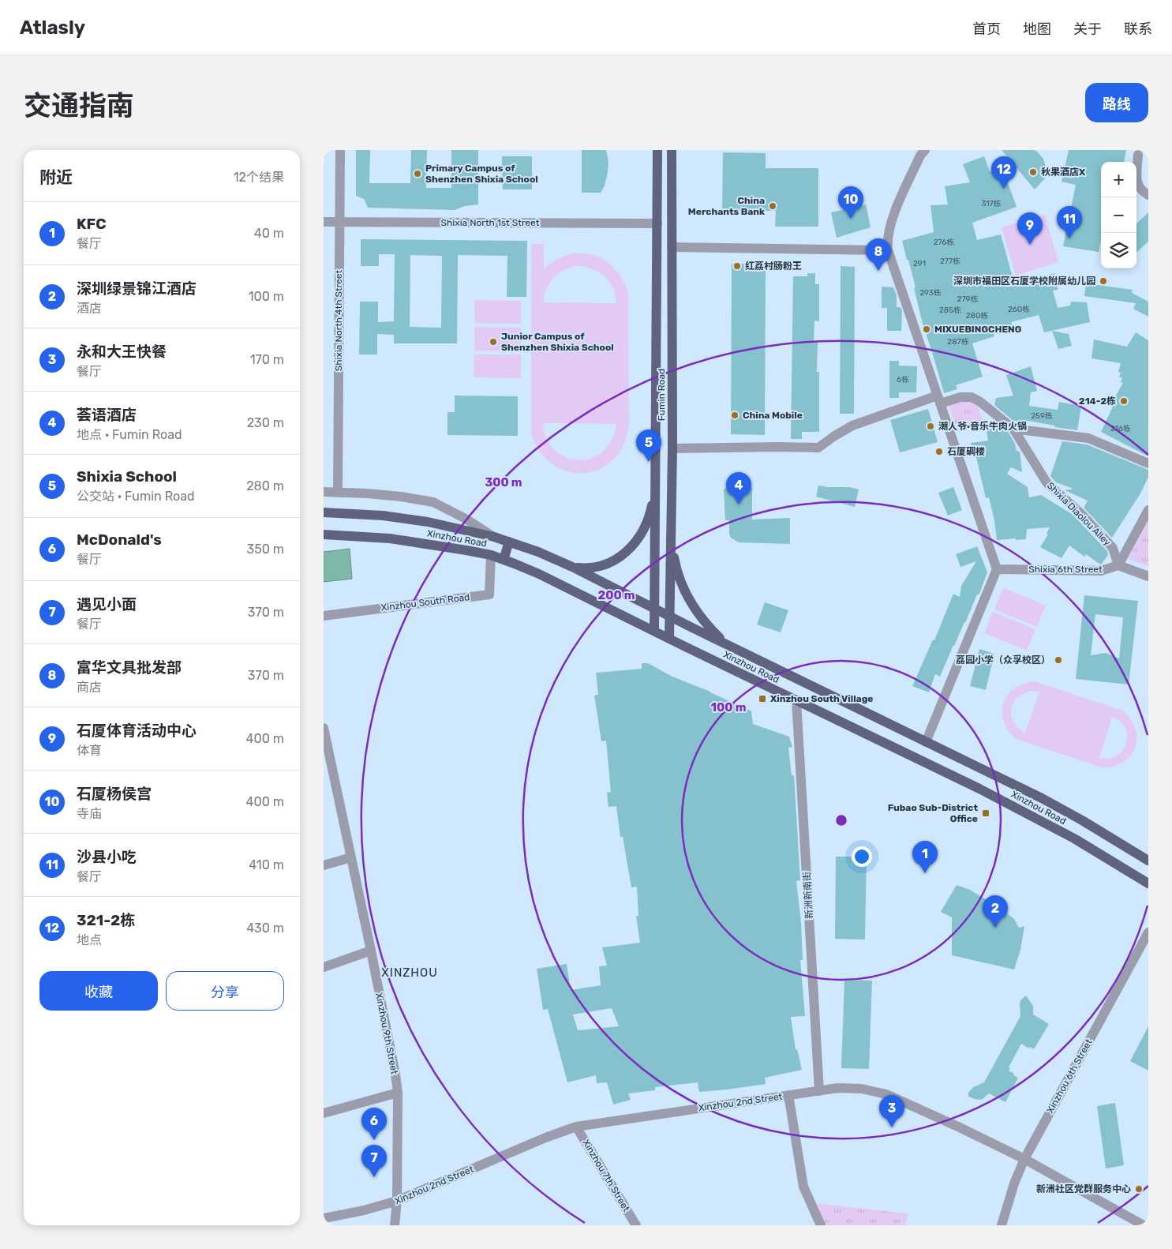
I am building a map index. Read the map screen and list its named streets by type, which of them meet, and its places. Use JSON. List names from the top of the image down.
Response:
{
  "streets": {
    "main road": ["Fumin Road", "Xinzhou Road"],
    "street": [
      "Shixia North 1st Street",
      "Shixia North 4th Street",
      "Shixia Diaolou Alley",
      "Shixia 6th Street",
      "Xinzhou South Road",
      "新洲新南街",
      "Xinzhou 9th Street",
      "Xinzhou 6th Street",
      "Xinzhou 2nd Street",
      "Xinzhou 7th Street"
    ]
  },
  "crossings": [
    ["Shixia North 1st Street", "Shixia North 4th Street"],
    ["Shixia North 1st Street", "Fumin Road"],
    ["Fumin Road", "Shixia Diaolou Alley"],
    ["Fumin Road", "Xinzhou Road"],
    ["Shixia Diaolou Alley", "Shixia 6th Street"],
    ["Xinzhou Road", "Xinzhou South Road"],
    ["Xinzhou Road", "新洲新南街"],
    ["新洲新南街", "Xinzhou 2nd Street"],
    ["Xinzhou 9th Street", "Xinzhou 2nd Street"],
    ["Xinzhou 6th Street", "Xinzhou 2nd Street"],
    ["Xinzhou 2nd Street", "Xinzhou 7th Street"]
  ],
  "districts": ["XINZHOU"],
  "places": {
    "other": [
      "秋果酒店X",
      "Primary Campus of Shenzhen Shixia School",
      "China Merchants Bank",
      "红荔村肠粉王",
      "深圳市福田区石厦学校附属幼儿园",
      "MIXUEBINGCHENG",
      "Junior Campus of Shenzhen Shixia School",
      "214-2栋",
      "China Mobile",
      "潮人爷·音乐牛肉火锅",
      "石厦碉楼",
      "荔园小学（众孚校区）",
      "新洲社区党群服务中心"
    ],
    "transit": ["Xinzhou South Village", "Fubao Sub-District Office"]
  },
  "house_numbers": [
    "317栋",
    "276栋",
    "277栋",
    "291",
    "293栋",
    "279栋",
    "260栋",
    "285栋",
    "280栋",
    "287栋",
    "6栋",
    "259栋",
    "216栋"
  ],
  "page": {
    "header": "Atlasly",
    "nav": [
      "首页",
      "地图",
      "关于",
      "联系"
    ],
    "title": "交通指南",
    "buttons": [
      "路线",
      ["收藏", "分享"]
    ],
    "heading": ["附近", "12个结果"],
    "pins": [
      "12",
      "10",
      "11",
      "9",
      "8",
      "5",
      "4",
      "1",
      "2",
      "3",
      "6",
      "7"
    ],
    "map_buttons": ["+", "−"],
    "list": [
      {
        "mark": "1",
        "name": "KFC",
        "note": "餐厅",
        "value": "40 m"
      },
      {
        "mark": "2",
        "name": "深圳绿景锦江酒店",
        "note": "酒店",
        "value": "100 m"
      },
      {
        "mark": "3",
        "name": "永和大王快餐",
        "note": "餐厅",
        "value": "170 m"
      },
      {
        "mark": "4",
        "name": "荟语酒店",
        "note": "地点 · Fumin Road",
        "value": "230 m"
      },
      {
        "mark": "5",
        "name": "Shixia School",
        "note": "公交站 · Fumin Road",
        "value": "280 m"
      },
      {
        "mark": "6",
        "name": "McDonald's",
        "note": "餐厅",
        "value": "350 m"
      },
      {
        "mark": "7",
        "name": "遇见小面",
        "note": "餐厅",
        "value": "370 m"
      },
      {
        "mark": "8",
        "name": "富华文具批发部",
        "note": "商店",
        "value": "370 m"
      },
      {
        "mark": "9",
        "name": "石厦体育活动中心",
        "note": "体育",
        "value": "400 m"
      },
      {
        "mark": "10",
        "name": "石厦杨侯宫",
        "note": "寺庙",
        "value": "400 m"
      },
      {
        "mark": "11",
        "name": "沙县小吃",
        "note": "餐厅",
        "value": "410 m"
      },
      {
        "mark": "12",
        "name": "321-2栋",
        "note": "地点",
        "value": "430 m"
      }
    ]
  },
  "rings": ["300 m", "200 m", "100 m"]
}
